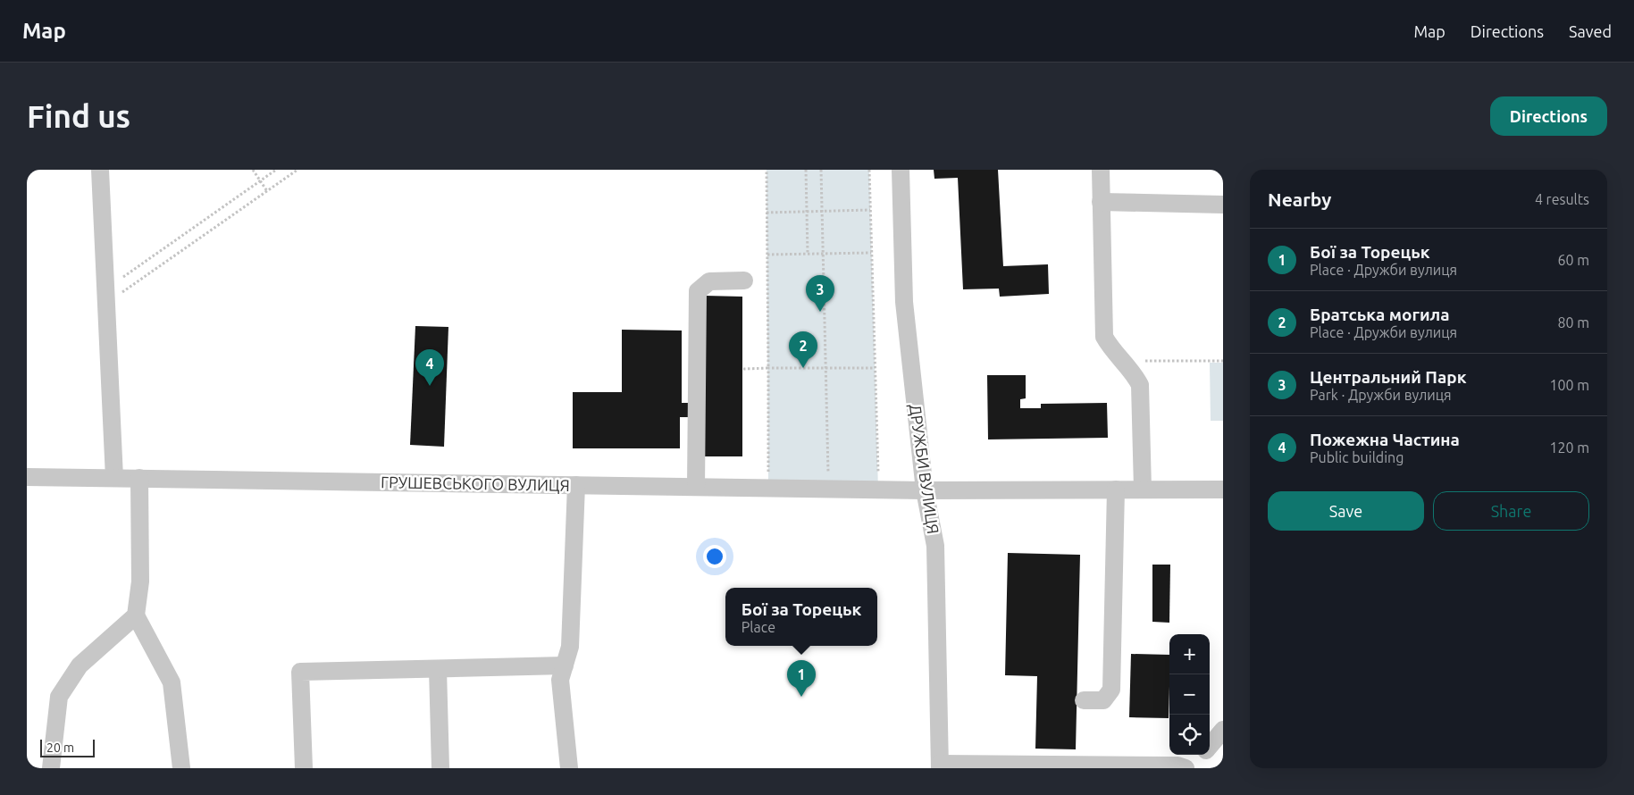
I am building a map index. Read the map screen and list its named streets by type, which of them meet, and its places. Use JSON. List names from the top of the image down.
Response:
{
  "streets": {
    "street": ["ДРУЖБИ ВУЛИЦЯ", "ГРУШЕВСЬКОГО ВУЛИЦЯ"]
  },
  "crossings": [
    ["ДРУЖБИ ВУЛИЦЯ", "ГРУШЕВСЬКОГО ВУЛИЦЯ"]
  ],
  "scale_bar": "20 m",
  "page": {
    "header": "Map",
    "nav": ["Map", "Directions", "Saved"],
    "buttons": [
      "Directions",
      ["Save", "Share"]
    ],
    "title": "Find us",
    "heading": ["Nearby", "4 results"],
    "list": [
      {
        "mark": "1",
        "name": "Бої за Торецьк",
        "note": "Place · Дружби вулиця",
        "value": "60 m"
      },
      {
        "mark": "2",
        "name": "Братська мoгила",
        "note": "Place · Дружби вулиця",
        "value": "80 m"
      },
      {
        "mark": "3",
        "name": "Центральний Парк",
        "note": "Park · Дружби вулиця",
        "value": "100 m"
      },
      {
        "mark": "4",
        "name": "Пожежна Частина",
        "note": "Public building",
        "value": "120 m"
      }
    ],
    "pins": [
      "3",
      "2",
      "4",
      "1"
    ],
    "popup": ["Бої за Торецьк", "Place"],
    "map_buttons": ["+", "−"],
    "scale": "20 m"
  }
}
